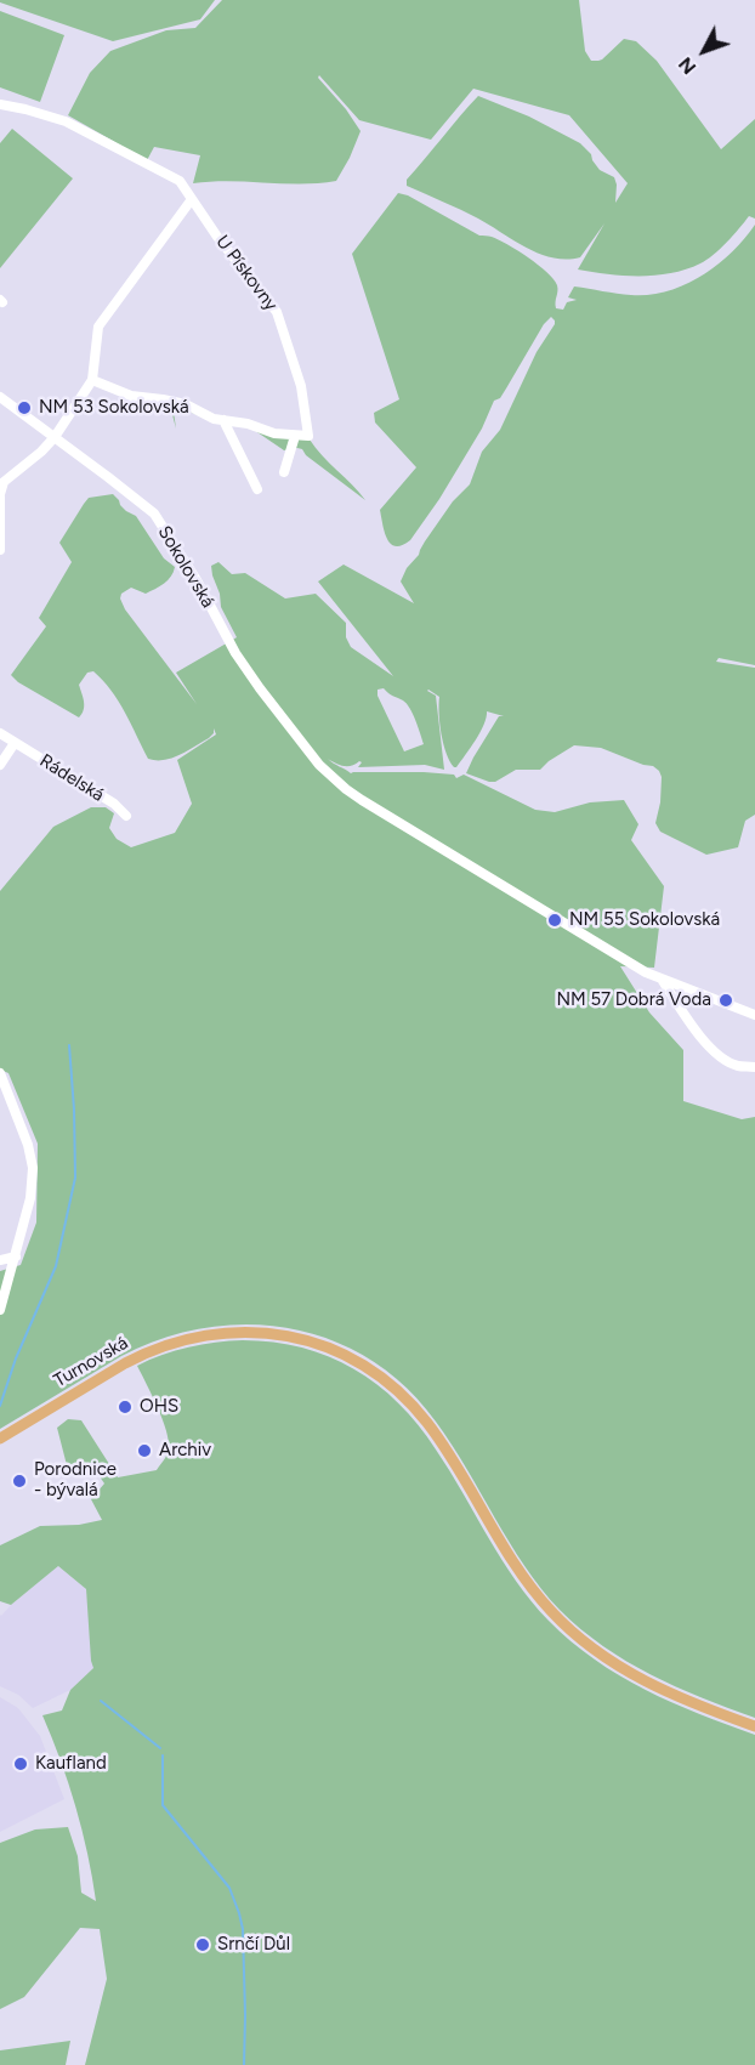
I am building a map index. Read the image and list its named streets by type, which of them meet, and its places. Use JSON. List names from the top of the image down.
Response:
{
  "streets": {
    "main road": ["Turnovská"],
    "street": ["U Pískovny", "Sokolovská", "Rádelská"]
  },
  "places": [
    "NM 53 Sokolovská",
    "NM 55 Sokolovská",
    "NM 57 Dobrá Voda",
    "OHS",
    "Archiv",
    "Porodnice - bývalá",
    "Kaufland",
    "Srnčí Důl"
  ],
  "north": "bottom left"
}
